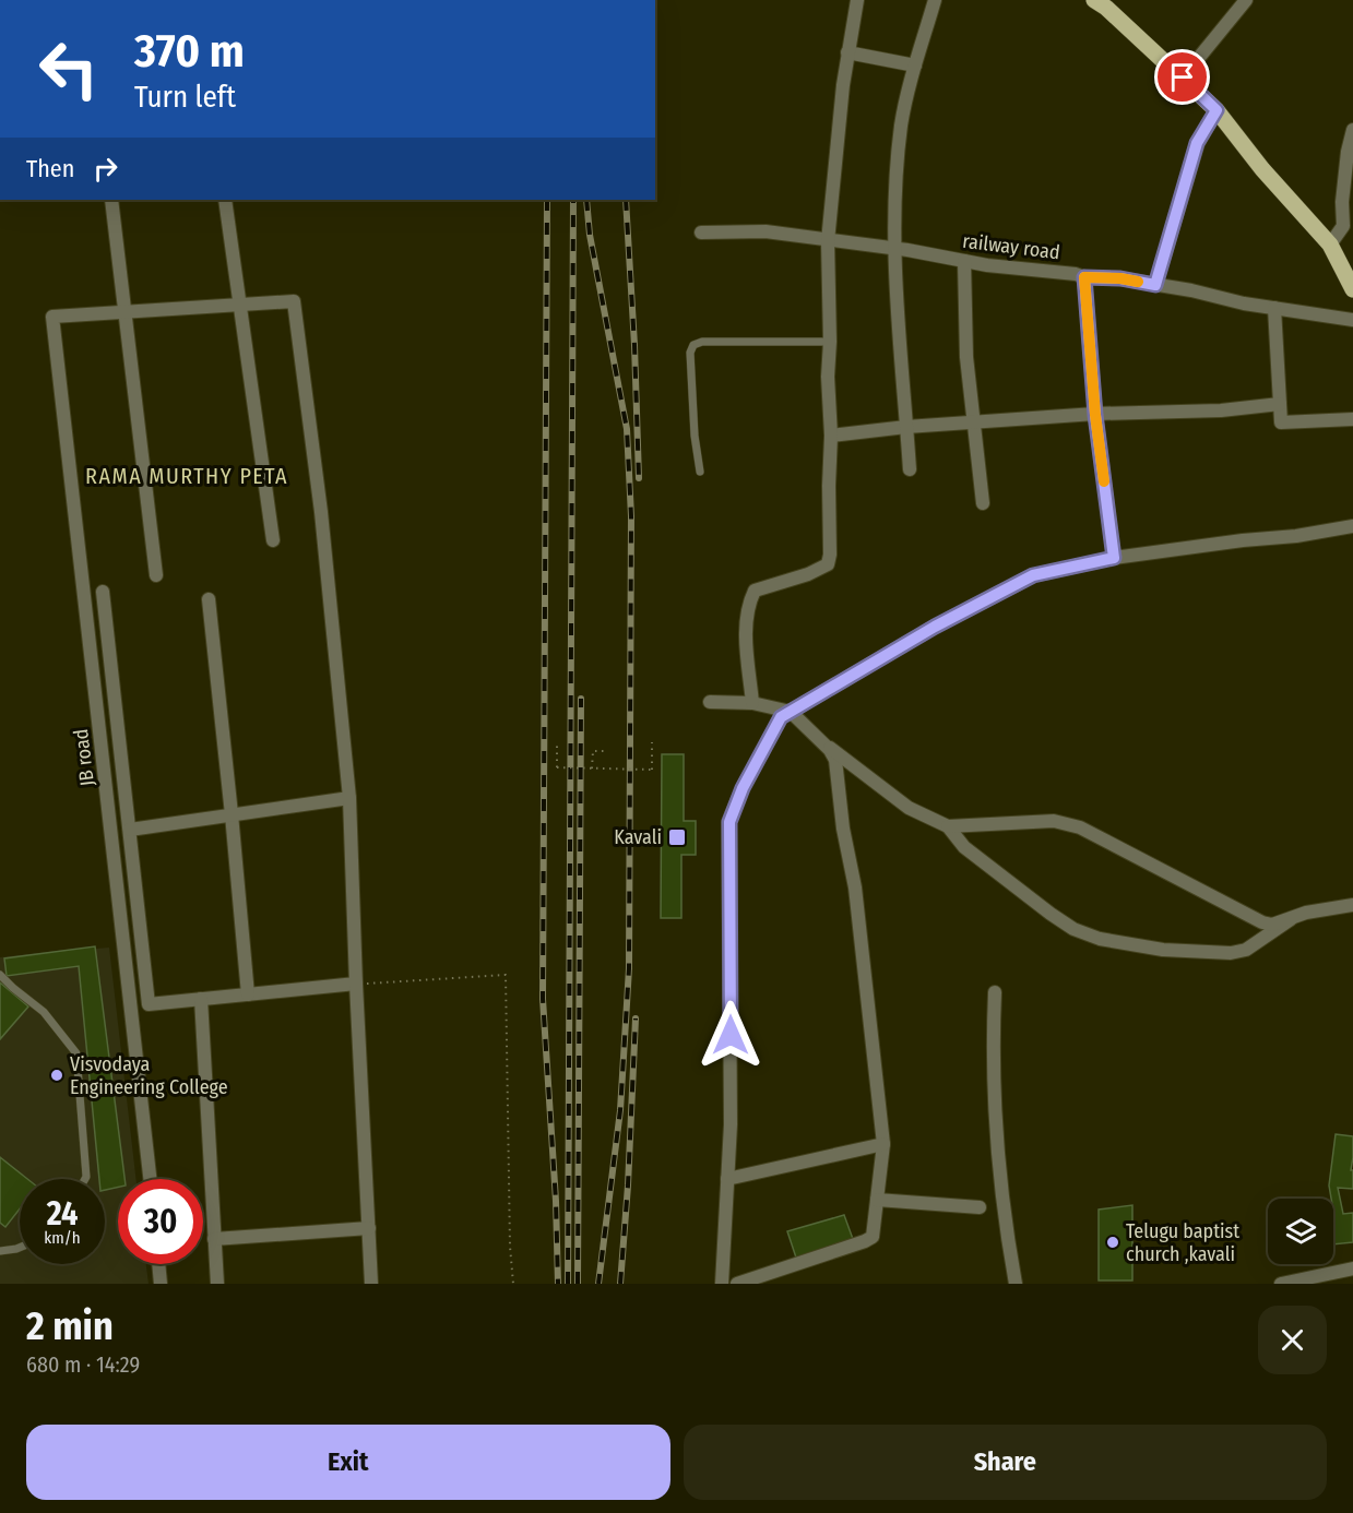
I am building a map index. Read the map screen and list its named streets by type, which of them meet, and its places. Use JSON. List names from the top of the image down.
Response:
{
  "streets": {
    "street": ["railway road", "JB road"]
  },
  "districts": ["RAMA MURTHY PETA"],
  "places": {
    "transit": ["Kavali"],
    "other": ["Visvodaya Engineering College", "Telugu baptist church ,kavali"]
  },
  "page": {
    "turn": ["370 m", "Turn left"],
    "then": "Then",
    "speed": "24 km/h",
    "limit": "30",
    "heading": ["2 min", "680 m · 14:29"],
    "buttons": ["Exit", "Share"]
  }
}
